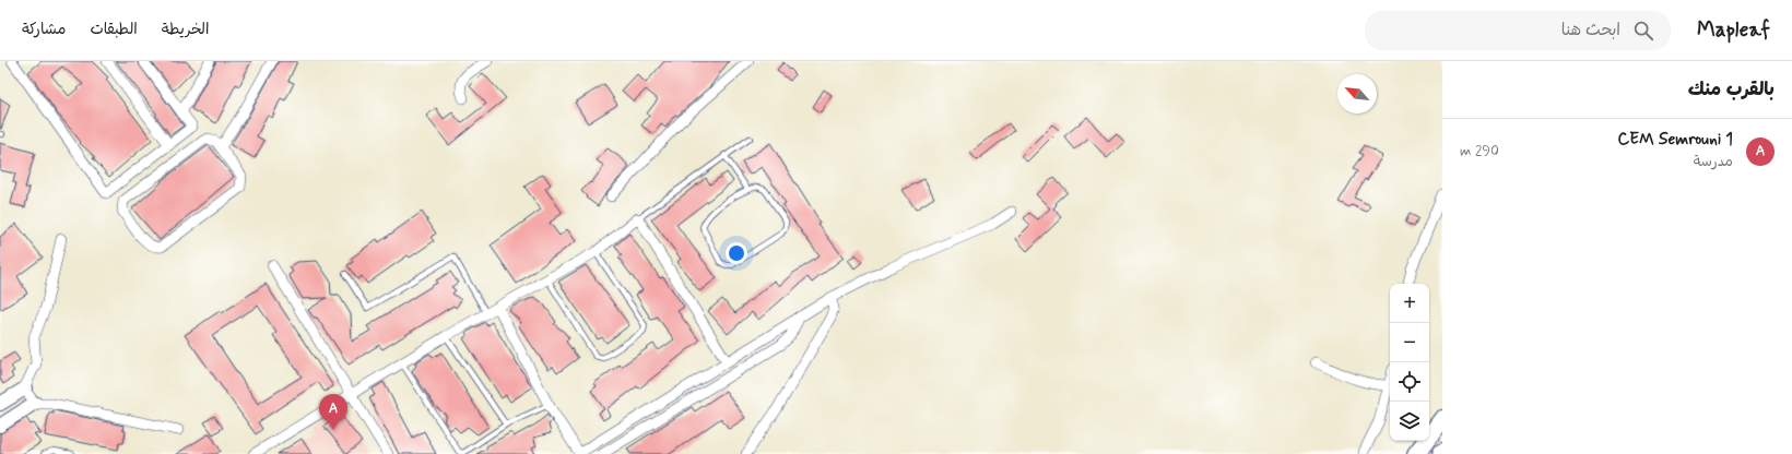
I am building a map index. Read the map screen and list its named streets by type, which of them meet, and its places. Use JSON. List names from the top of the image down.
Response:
{
  "north": "top left",
  "page": {
    "header": "Mapleaf",
    "search": "ابحث هنا",
    "nav": ["الخريطة", "الطبقات", "مشاركة"],
    "heading": "بالقرب منك",
    "list": [
      {
        "mark": "A",
        "name": "CEM Semrouni 1",
        "note": "مدرسة",
        "value": "290 m"
      }
    ],
    "map_buttons": ["+", "−"],
    "pins": "A"
  }
}
